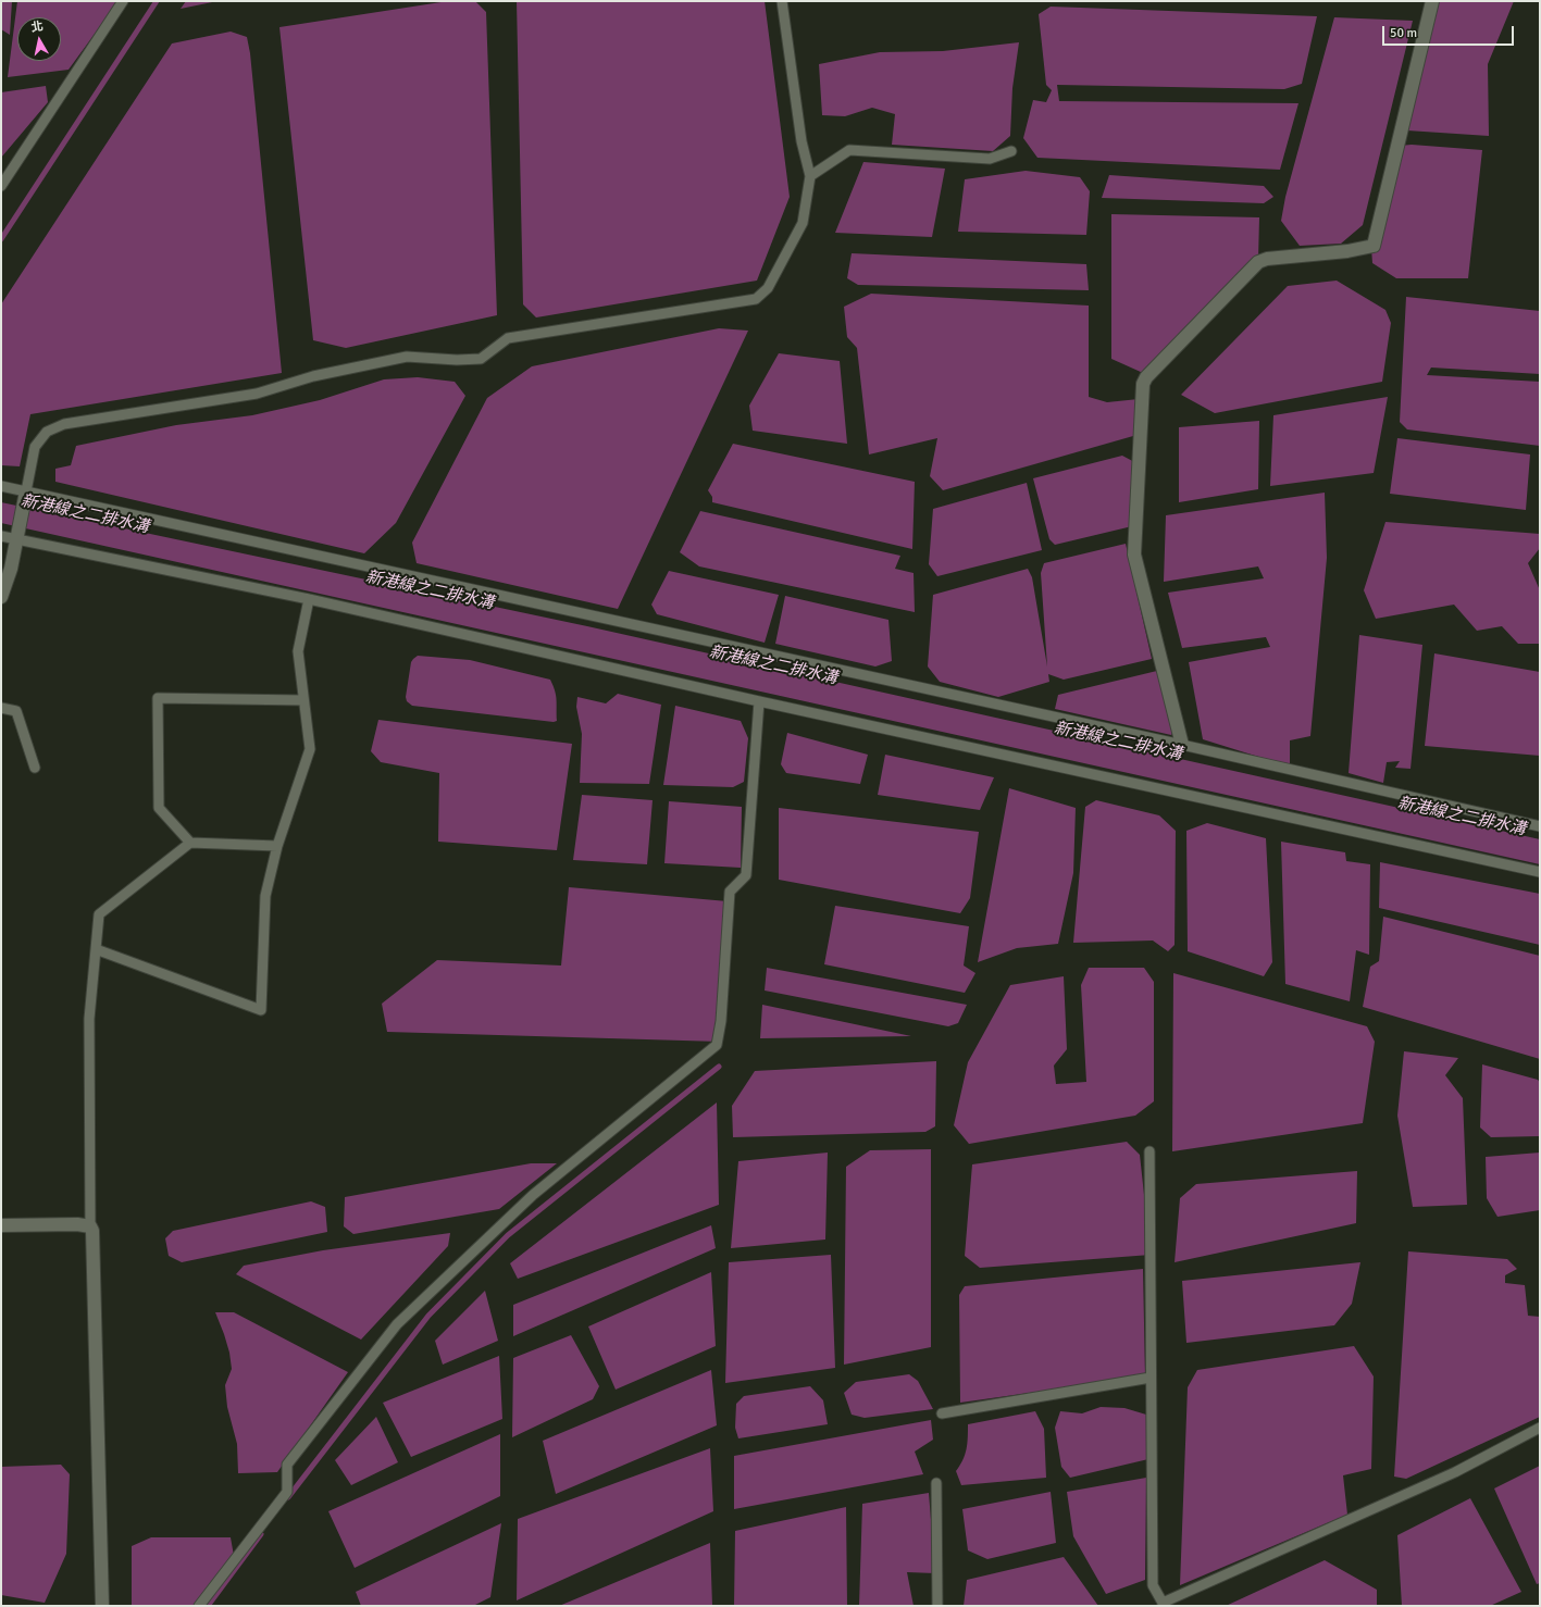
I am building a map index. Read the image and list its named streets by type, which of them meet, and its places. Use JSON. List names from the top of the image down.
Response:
{
  "water": ["新港線之二排水溝"],
  "scale_bar": "50 m",
  "north": "top"
}
